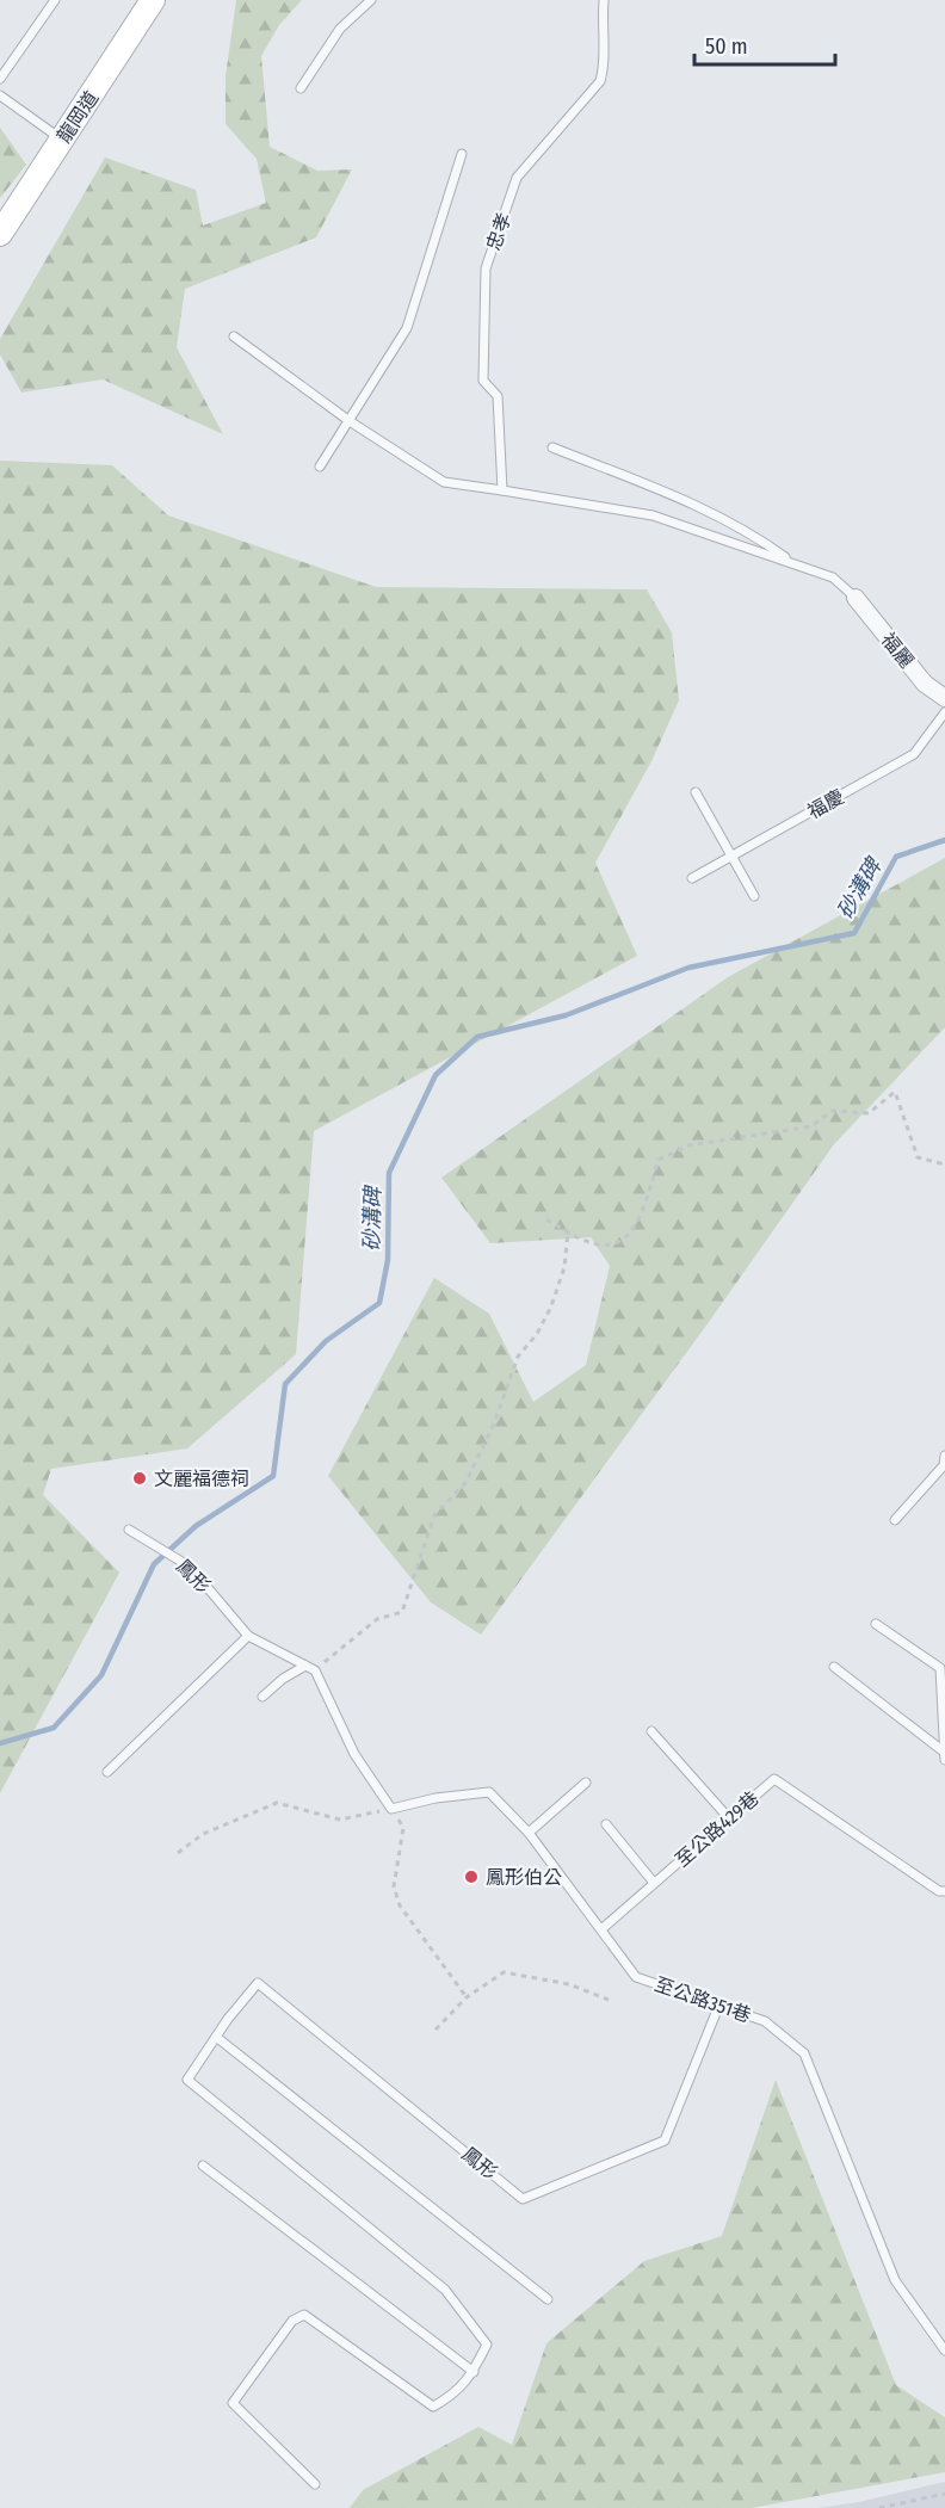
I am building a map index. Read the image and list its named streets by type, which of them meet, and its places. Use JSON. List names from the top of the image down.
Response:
{
  "streets": {
    "street": ["龍岡道", "福麗"],
    "lane": [
      "忠孝",
      "福慶",
      "鳳形",
      "至公路429巷",
      "至公路351巷"
    ]
  },
  "crossings": [
    ["鳳形", "至公路351巷"],
    ["至公路429巷", "至公路351巷"]
  ],
  "water": ["砂溝碑"],
  "places": ["文麗福德祠", "鳳形伯公"],
  "scale_bar": "50 m"
}
